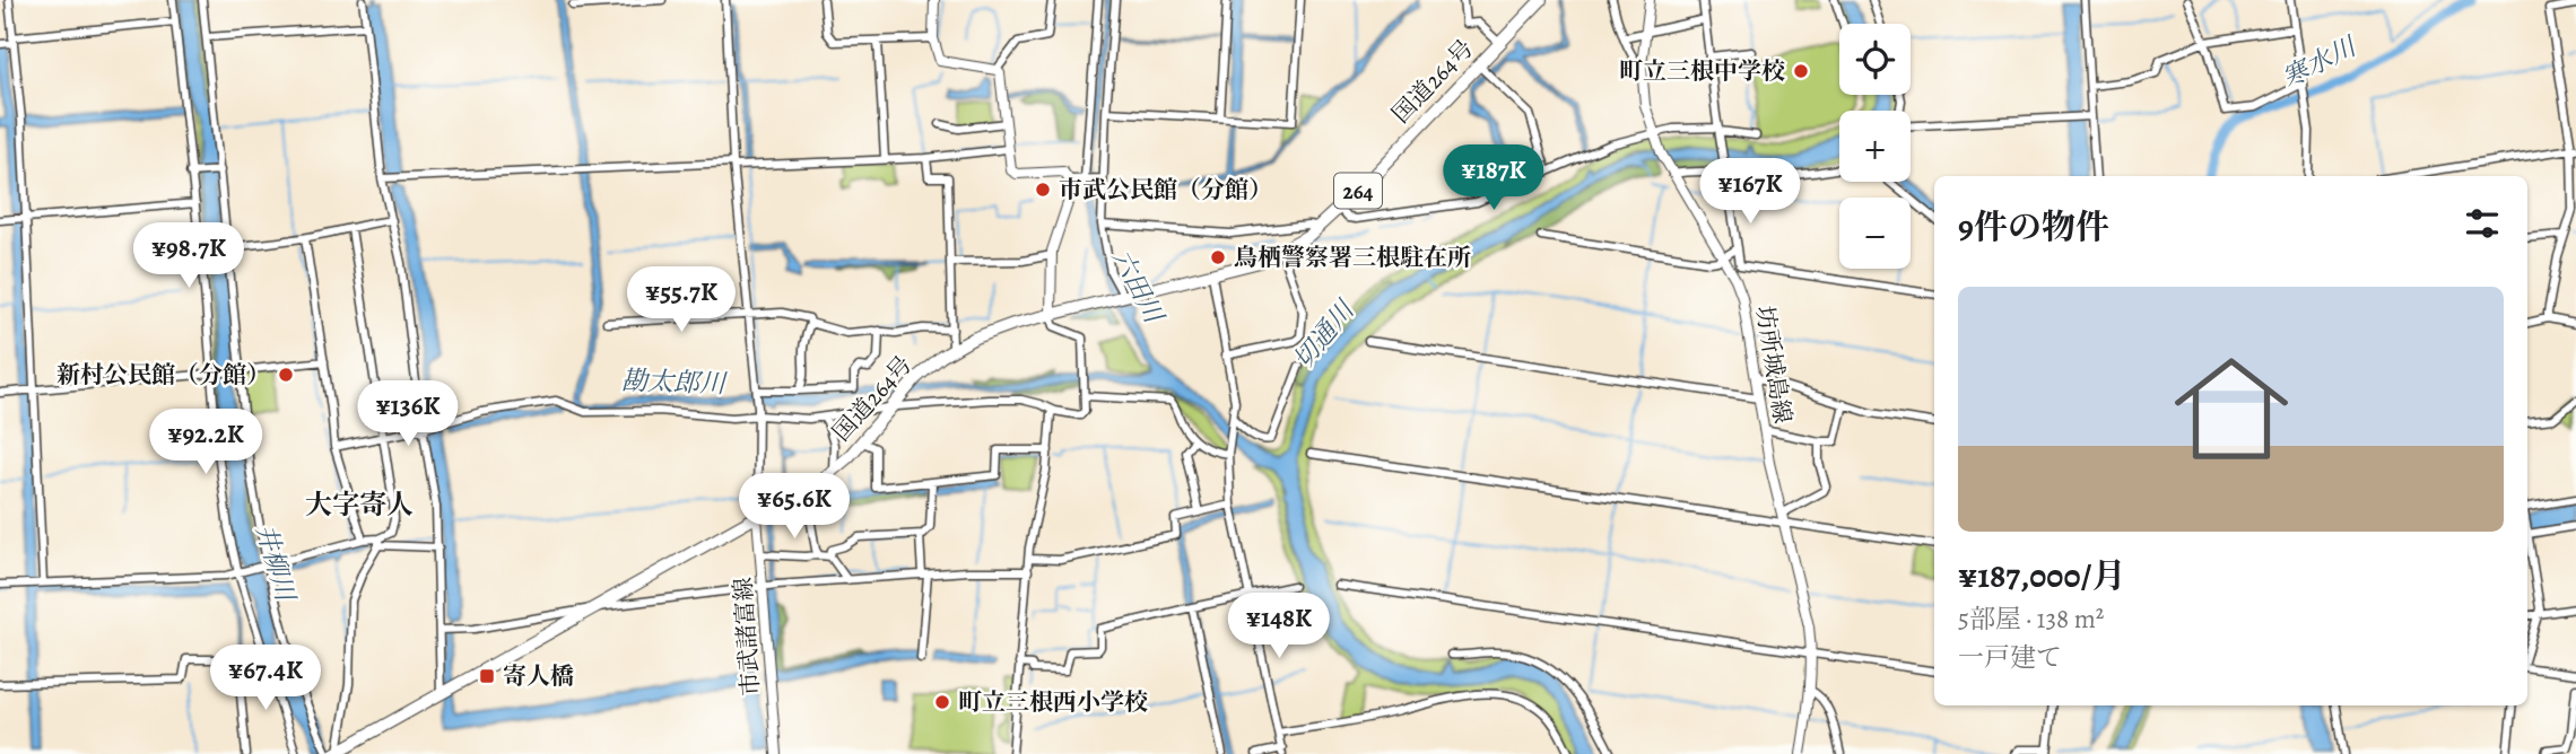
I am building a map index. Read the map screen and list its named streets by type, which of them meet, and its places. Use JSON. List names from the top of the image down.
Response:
{
  "streets": {
    "highway": ["国道264号", "264"],
    "main road": ["坊所城島線", "市武諸富線"]
  },
  "crossings": [
    ["国道264号", "市武諸富線"]
  ],
  "districts": ["大字寄人"],
  "water": [
    "寒水川",
    "六田川",
    "切通川",
    "勘太郎川",
    "井柳川"
  ],
  "places": {
    "other": [
      "町立三根中学校",
      "市武公民館（分館）",
      "鳥栖警察署三根駐在所",
      "新村公民館（分館）",
      "町立三根西小学校"
    ],
    "transit": ["寄人橋"]
  },
  "page": {
    "map_buttons": ["+", "−"],
    "price": [
      "¥187K",
      "¥167K",
      "¥98.7K",
      "¥55.7K",
      "¥136K",
      "¥92.2K",
      "¥65.6K",
      "¥148K",
      "¥67.4K"
    ],
    "heading": "9件の物件",
    "list": [
      {
        "name": "¥187,000/月",
        "note": "5部屋 · 138 m² · 一戸建て"
      }
    ]
  }
}
